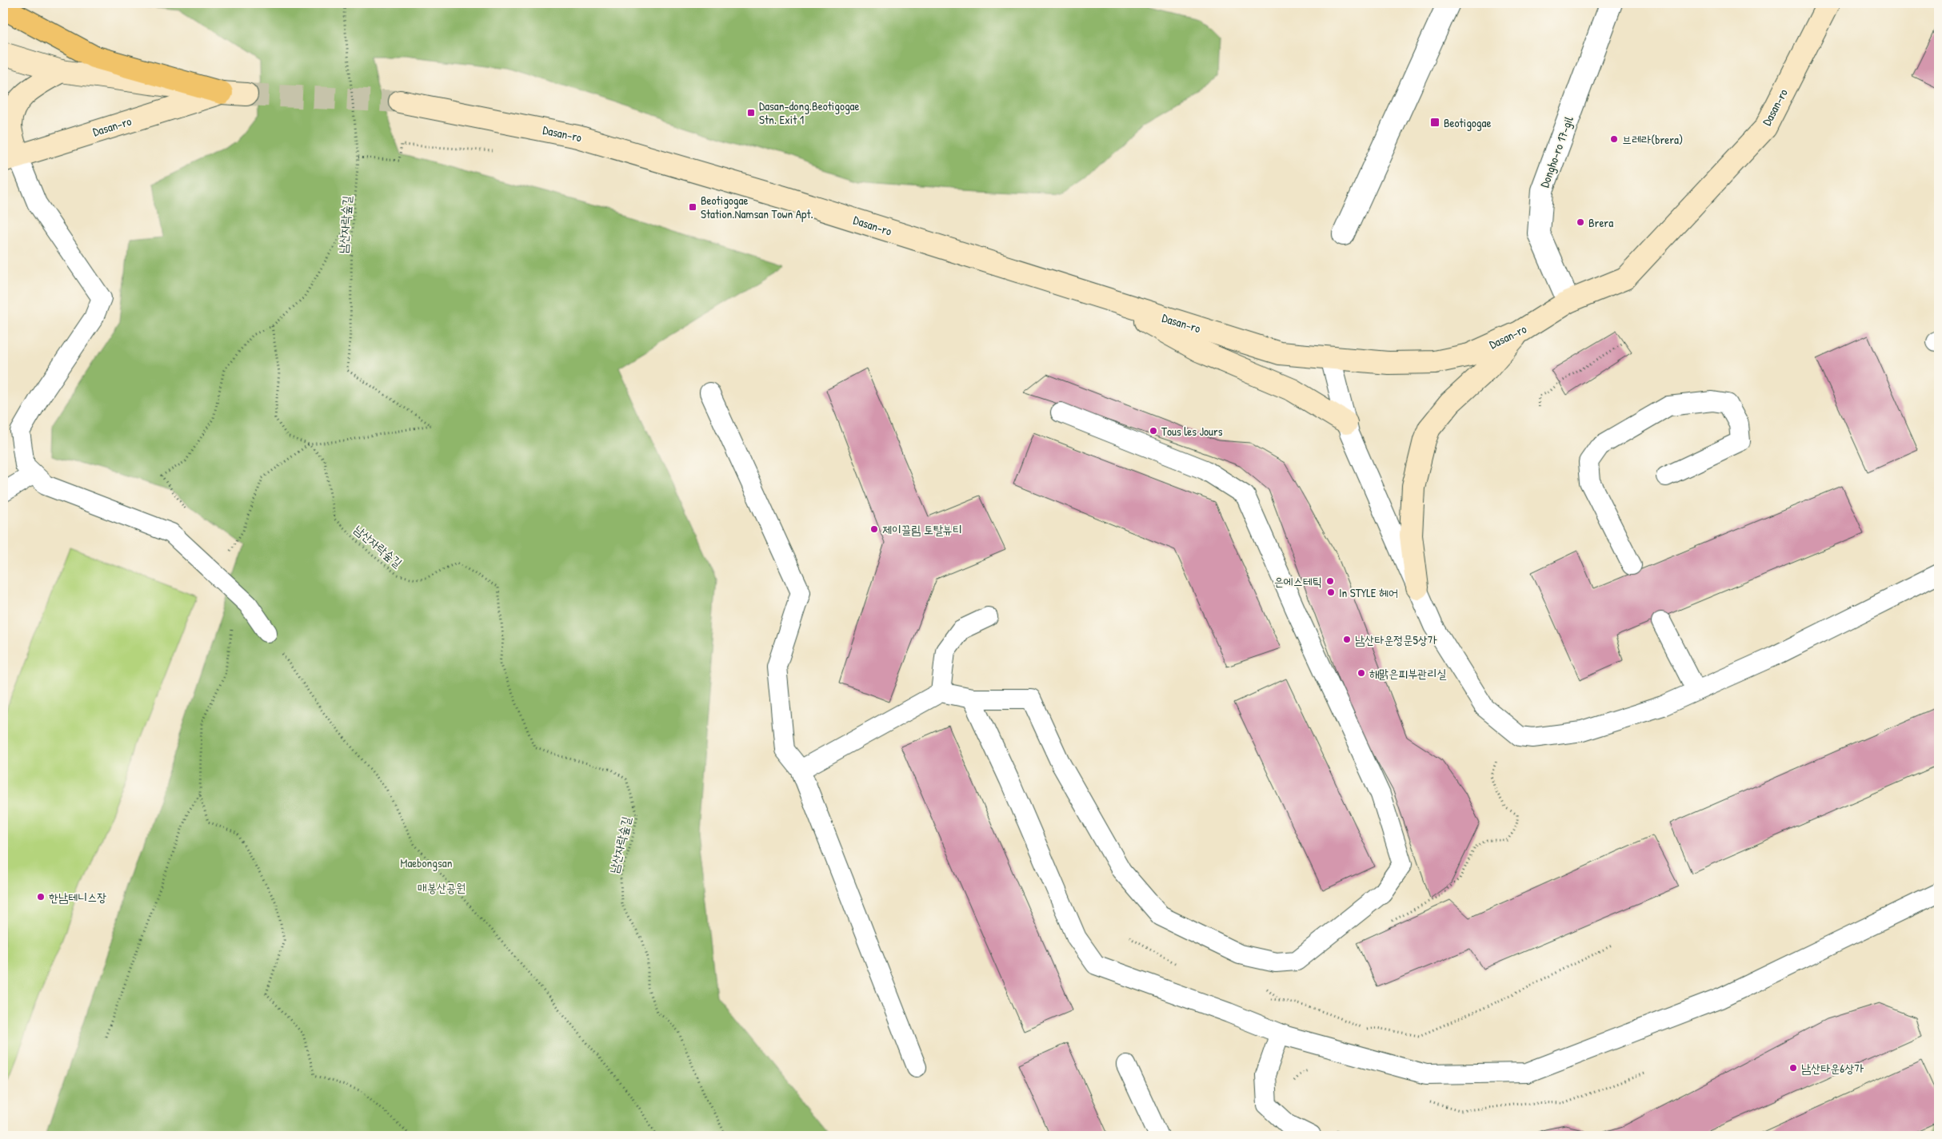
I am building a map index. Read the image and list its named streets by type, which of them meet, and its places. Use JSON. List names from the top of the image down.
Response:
{
  "streets": {
    "main road": ["Dasan-ro"],
    "street": ["Dongho-ro 17-gil"],
    "path": ["남산자락숲길"]
  },
  "crossings": [
    ["Dasan-ro", "Dongho-ro 17-gil"]
  ],
  "parks": ["Maebongsan", "매봉산공원"],
  "places": {
    "transit": ["Dasan-dong.Beotigogae Stn. Exit 1", "Beotigogae", "Beotigogae Station.Namsan Town Apt."],
    "other": [
      "브레라(brera)",
      "Brera",
      "Tous les Jours",
      "제이끌림 토탈뷰티",
      "은에스테틱",
      "In STYLE 헤어",
      "남산타운정문5상가",
      "해맑은피부관리실",
      "한남테니스장",
      "남산타운6상가"
    ]
  }
}
